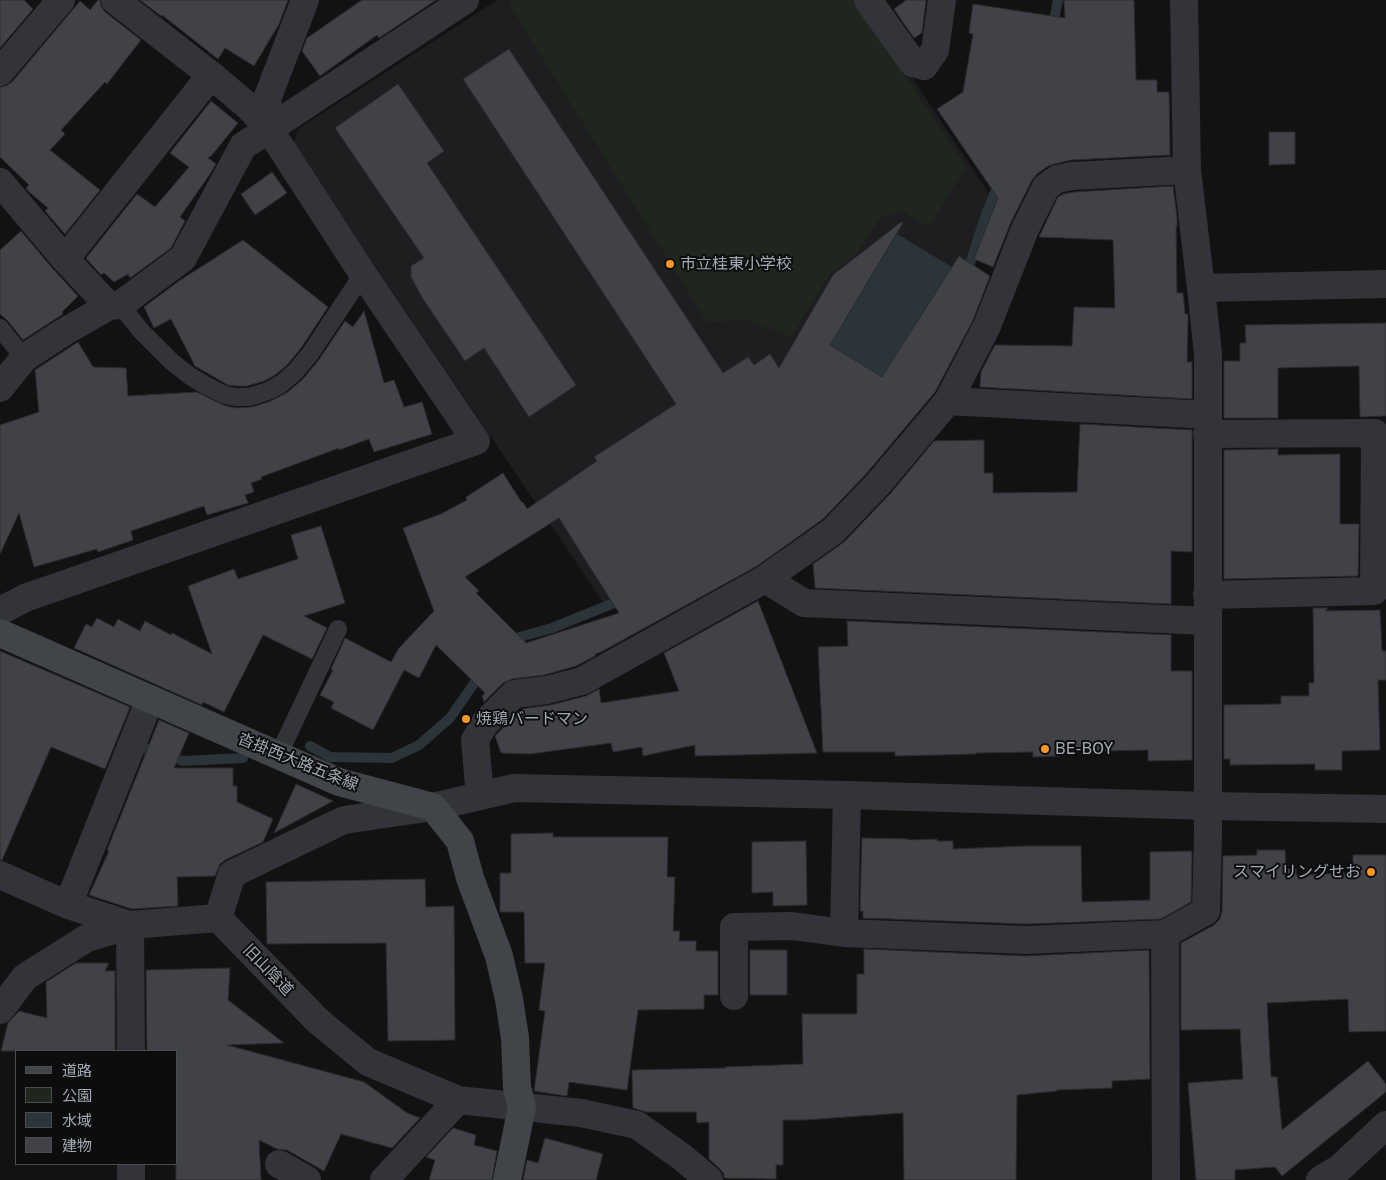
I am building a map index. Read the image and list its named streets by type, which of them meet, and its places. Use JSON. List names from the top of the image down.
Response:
{
  "streets": {
    "main road": ["沓掛西大路五条線"],
    "street": ["旧山陰道"]
  },
  "places": [
    "市立桂東小学校",
    "焼鶏バードマン",
    "BE-BOY",
    "スマイリングせお"
  ],
  "legend": [
    "道路",
    "公園",
    "水域",
    "建物"
  ]
}
